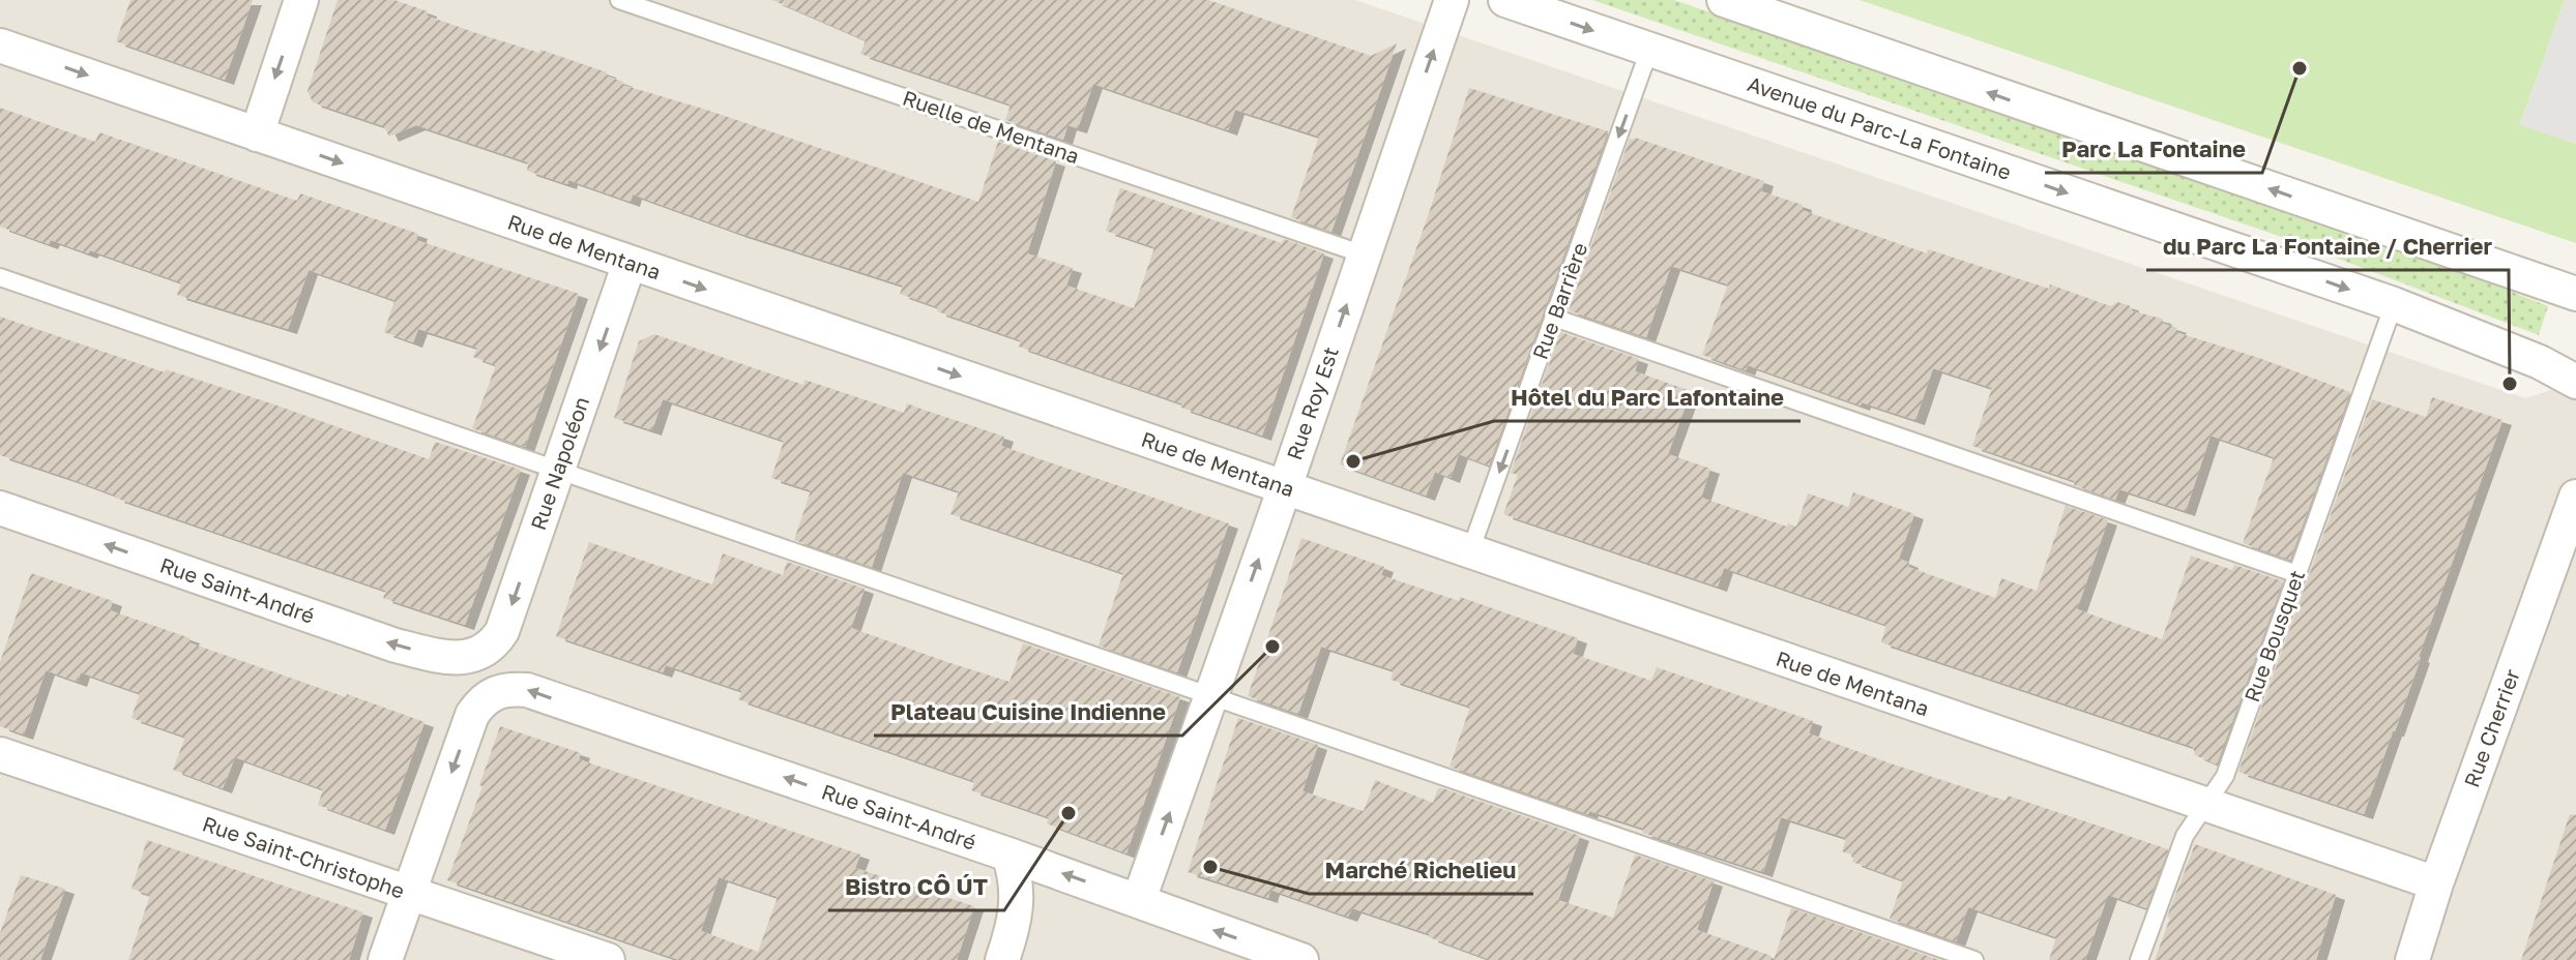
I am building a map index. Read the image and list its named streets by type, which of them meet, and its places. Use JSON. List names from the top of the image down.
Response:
{
  "streets": {
    "street": [
      "Avenue du Parc-La Fontaine",
      "Rue de Mentana",
      "Rue Roy Est",
      "Rue Napoléon",
      "Rue Saint-André",
      "Rue Cherrier",
      "Rue Saint-Christophe"
    ],
    "lane": ["Ruelle de Mentana", "Rue Barrière", "Rue Bousquet"]
  },
  "crossings": [
    ["Ruelle de Mentana", "Rue Roy Est"],
    ["Avenue du Parc-La Fontaine", "Rue Barrière"],
    ["Avenue du Parc-La Fontaine", "Rue Bousquet"],
    ["Rue de Mentana", "Rue Barrière"],
    ["Rue de Mentana", "Rue Roy Est"],
    ["Rue de Mentana", "Rue Napoléon"],
    ["Rue de Mentana", "Rue Bousquet"],
    ["Rue de Mentana", "Rue Cherrier"],
    ["Rue Roy Est", "Rue Saint-André"],
    ["Rue Napoléon", "Rue Saint-André"],
    ["Rue Saint-André", "Rue Saint-Christophe"]
  ],
  "one_way": [
    "Rue de Mentana",
    "Rue Barrière",
    "Rue Roy Est",
    "Rue Napoléon",
    "Rue Saint-André"
  ],
  "places": [
    "Parc La Fontaine",
    "du Parc La Fontaine / Cherrier",
    "Hôtel du Parc Lafontaine",
    "Plateau Cuisine Indienne",
    "Bistro CÔ ÚT",
    "Marché Richelieu"
  ]
}
